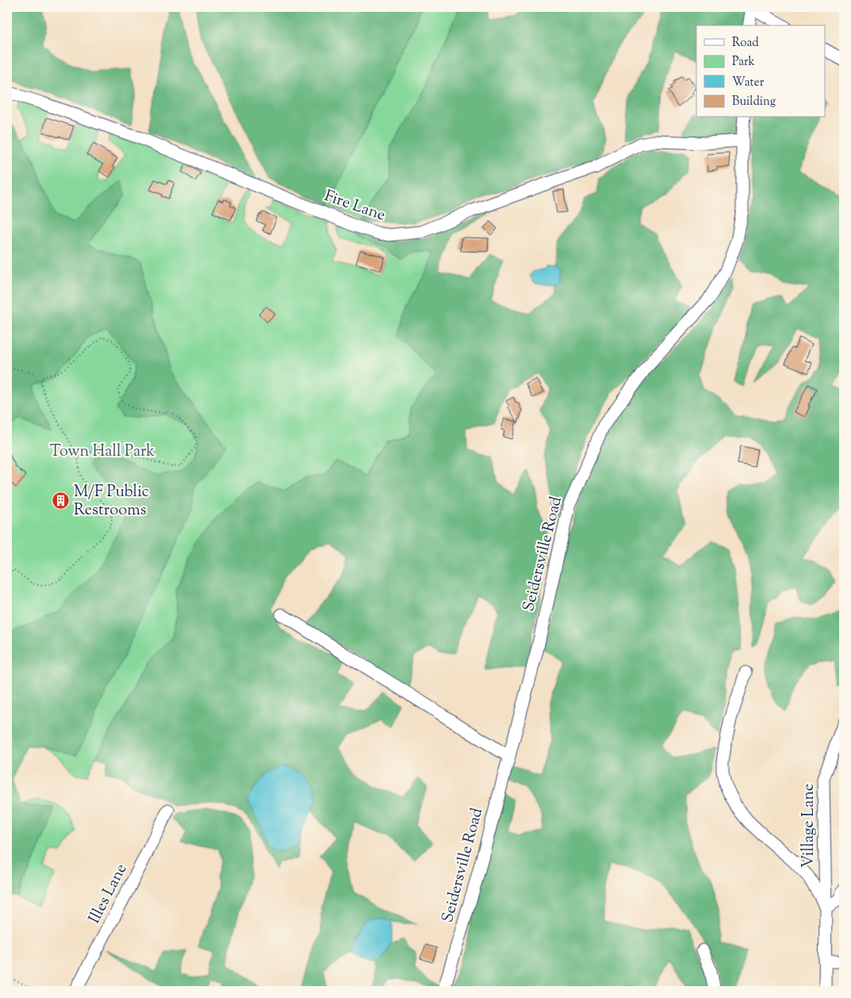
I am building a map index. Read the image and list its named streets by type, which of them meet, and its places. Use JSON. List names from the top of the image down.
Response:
{
  "streets": {
    "street": [
      "Fire Lane",
      "Seidersville Road",
      "Village Lane",
      "Illes Lane"
    ]
  },
  "crossings": [
    ["Fire Lane", "Seidersville Road"]
  ],
  "parks": ["Town Hall Park"],
  "places": {
    "building": ["M/F Public Restrooms"]
  },
  "legend": [
    "Road",
    "Park",
    "Water",
    "Building"
  ]
}
